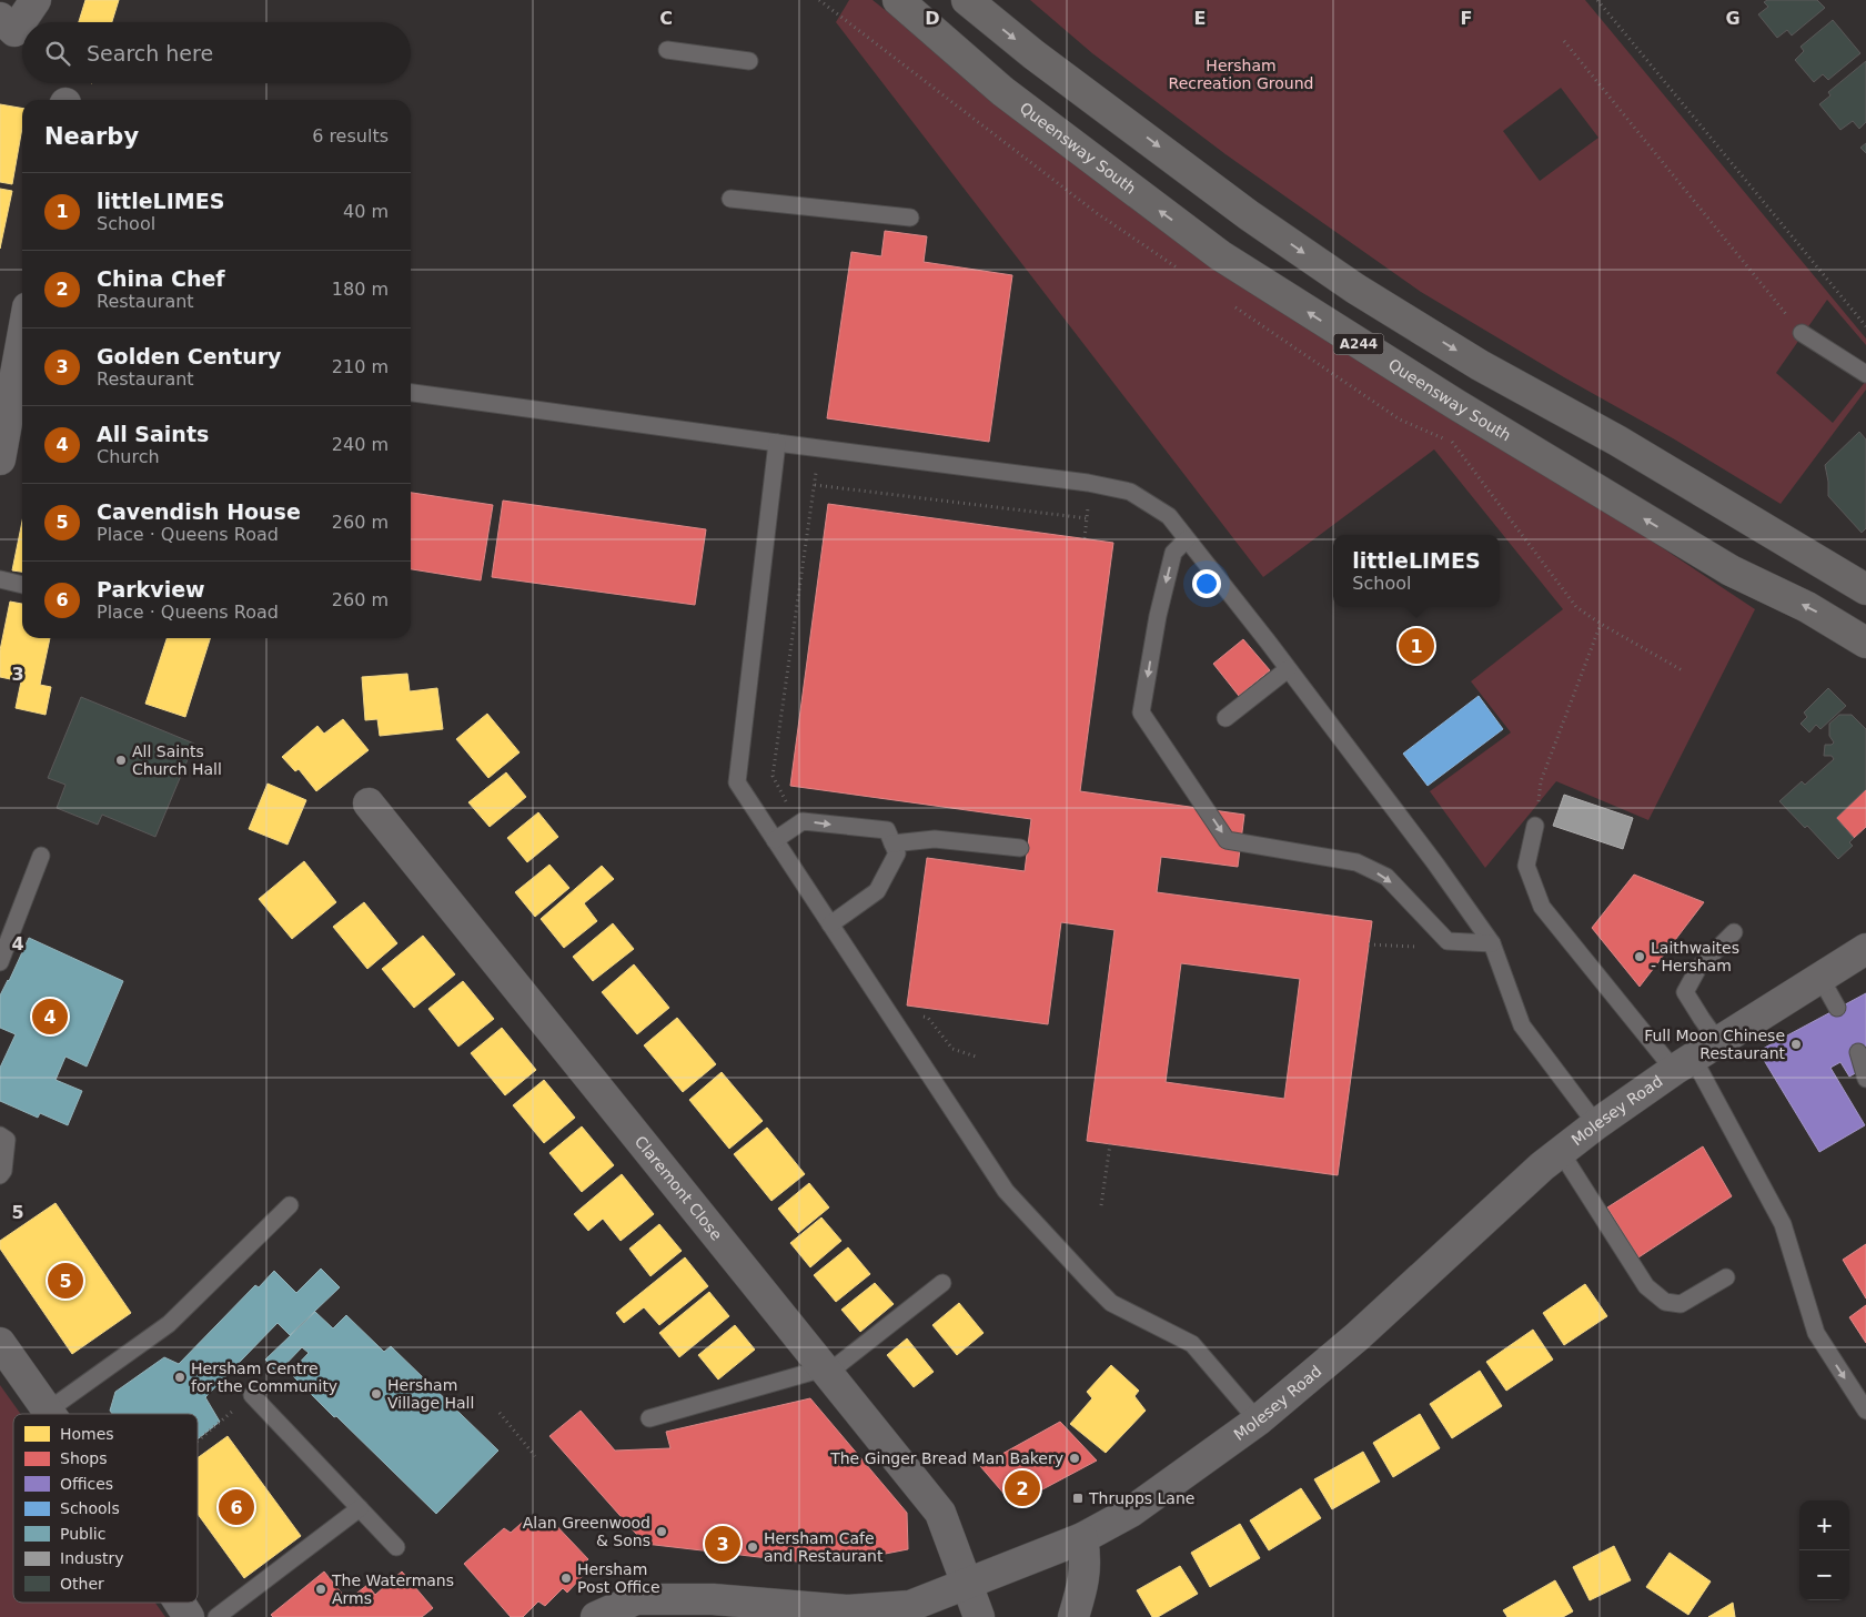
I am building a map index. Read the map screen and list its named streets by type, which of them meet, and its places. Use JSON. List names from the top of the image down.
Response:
{
  "streets": {
    "main road": ["Queensway South", "A244"],
    "street": ["Molesey Road", "Claremont Close"]
  },
  "crossings": [
    ["Molesey Road", "Claremont Close"]
  ],
  "parks": ["Hersham Recreation Ground"],
  "places": {
    "other": [
      "All Saints Church Hall",
      "Laithwaites - Hersham",
      "Full Moon Chinese Restaurant",
      "Hersham Centre for the Community",
      "Hersham Village Hall",
      "The Ginger Bread Man Bakery",
      "Alan Greenwood & Sons",
      "Hersham Cafe and Restaurant",
      "Hersham Post Office",
      "The Watermans Arms"
    ],
    "transit": ["Thrupps Lane"]
  },
  "legend": [
    "Homes",
    "Shops",
    "Offices",
    "Schools",
    "Public",
    "Industry",
    "Other"
  ],
  "page": {
    "search": "Search here",
    "heading": ["Nearby", "6 results"],
    "list": [
      {
        "mark": "1",
        "name": "littleLIMES",
        "note": "School",
        "value": "40 m"
      },
      {
        "mark": "2",
        "name": "China Chef",
        "note": "Restaurant",
        "value": "180 m"
      },
      {
        "mark": "3",
        "name": "Golden Century",
        "note": "Restaurant",
        "value": "210 m"
      },
      {
        "mark": "4",
        "name": "All Saints",
        "note": "Church",
        "value": "240 m"
      },
      {
        "mark": "5",
        "name": "Cavendish House",
        "note": "Place · Queens Road",
        "value": "260 m"
      },
      {
        "mark": "6",
        "name": "Parkview",
        "note": "Place · Queens Road",
        "value": "260 m"
      }
    ],
    "popup": ["littleLIMES", "School"],
    "pins": [
      "1",
      "4",
      "5",
      "2",
      "6",
      "3"
    ],
    "map_buttons": ["+", "−"]
  },
  "grid": {
    "columns": [
      "C",
      "D",
      "E",
      "F",
      "G"
    ],
    "rows": ["3", "4", "5"]
  }
}
